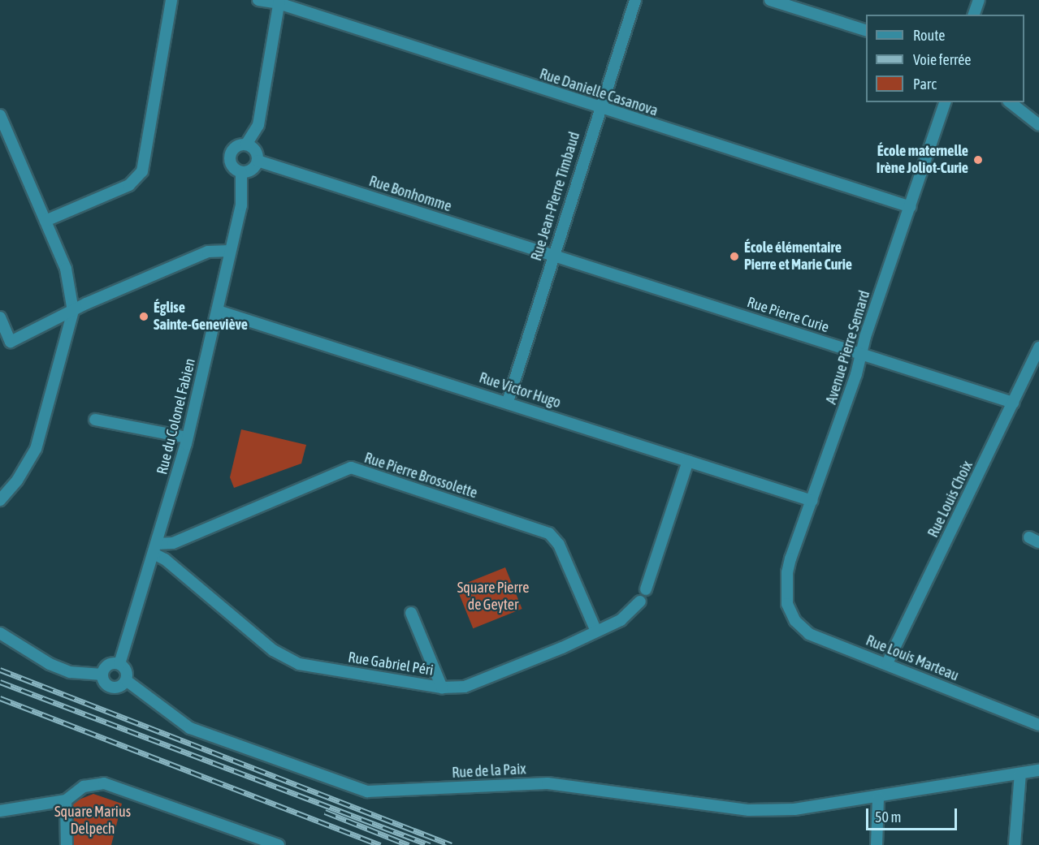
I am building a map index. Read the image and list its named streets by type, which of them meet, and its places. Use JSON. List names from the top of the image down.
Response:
{
  "streets": {
    "street": [
      "Rue Danielle Casanova",
      "Rue Bonhomme",
      "Rue Jean-Pierre Timbaud",
      "Rue Pierre Curie",
      "Avenue Pierre Semard",
      "Rue Victor Hugo",
      "Rue du Colonel Fabien",
      "Rue Pierre Brossolette",
      "Rue Louis Choix",
      "Rue Louis Marteau",
      "Rue Gabriel Péri",
      "Rue de la Paix"
    ]
  },
  "crossings": [
    ["Rue Danielle Casanova", "Rue Jean-Pierre Timbaud"],
    ["Rue Danielle Casanova", "Avenue Pierre Semard"],
    ["Rue Danielle Casanova", "Rue du Colonel Fabien"],
    ["Rue Bonhomme", "Rue Jean-Pierre Timbaud"],
    ["Rue Bonhomme", "Rue Pierre Curie"],
    ["Rue Bonhomme", "Rue du Colonel Fabien"],
    ["Rue Jean-Pierre Timbaud", "Rue Pierre Curie"],
    ["Rue Jean-Pierre Timbaud", "Rue Victor Hugo"],
    ["Rue Pierre Curie", "Avenue Pierre Semard"],
    ["Rue Pierre Curie", "Rue Louis Choix"],
    ["Avenue Pierre Semard", "Rue Victor Hugo"],
    ["Avenue Pierre Semard", "Rue Louis Marteau"],
    ["Rue Victor Hugo", "Rue du Colonel Fabien"],
    ["Rue du Colonel Fabien", "Rue Pierre Brossolette"],
    ["Rue du Colonel Fabien", "Rue Gabriel Péri"],
    ["Rue du Colonel Fabien", "Rue de la Paix"],
    ["Rue Pierre Brossolette", "Rue Gabriel Péri"],
    ["Rue Louis Choix", "Rue Louis Marteau"]
  ],
  "parks": ["Square Pierre de Geyter", "Square Marius Delpech"],
  "places": ["École maternelle Irène Joliot-Curie", "École élémentaire Pierre et Marie Curie", "Église Sainte-Geneviève"],
  "legend": ["Route", "Voie ferrée", "Parc"],
  "scale_bar": "50 m"
}
